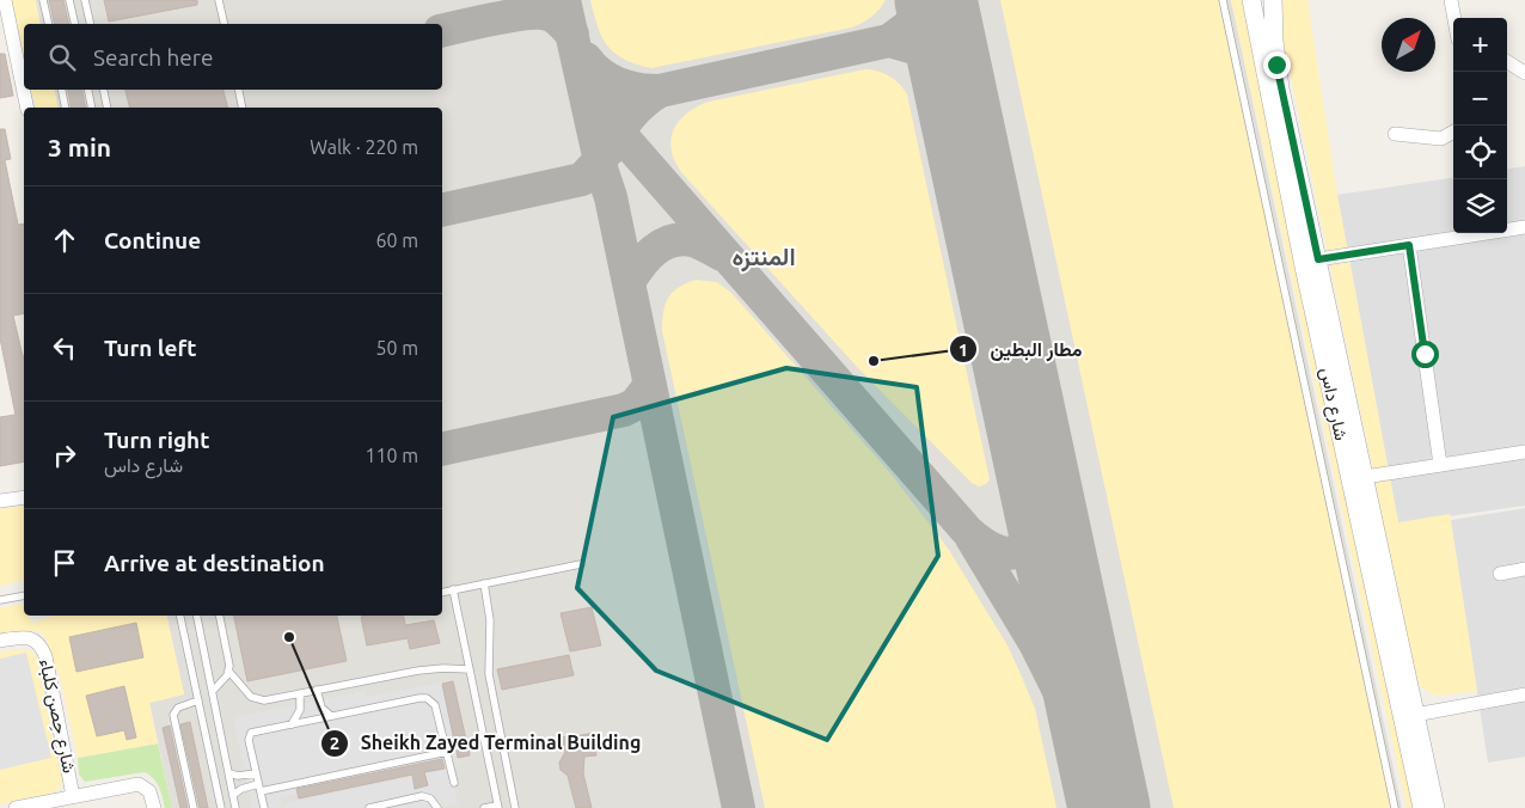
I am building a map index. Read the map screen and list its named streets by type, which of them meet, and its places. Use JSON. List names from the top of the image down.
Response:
{
  "streets": {
    "street": ["شارع داس", "شارع حِصن كلباء"]
  },
  "districts": ["المنتزه"],
  "places": ["مطار البطين", "Sheikh Zayed Terminal Building"],
  "north": "top right",
  "page": {
    "map_buttons": ["+", "−"],
    "search": "Search here",
    "heading": ["3 min", "Walk · 220 m"],
    "list": [
      ["Continue", "60 m"],
      ["Turn left", "50 m"],
      ["Turn right", "شارع داس", "110 m"],
      "Arrive at destination"
    ]
  }
}
